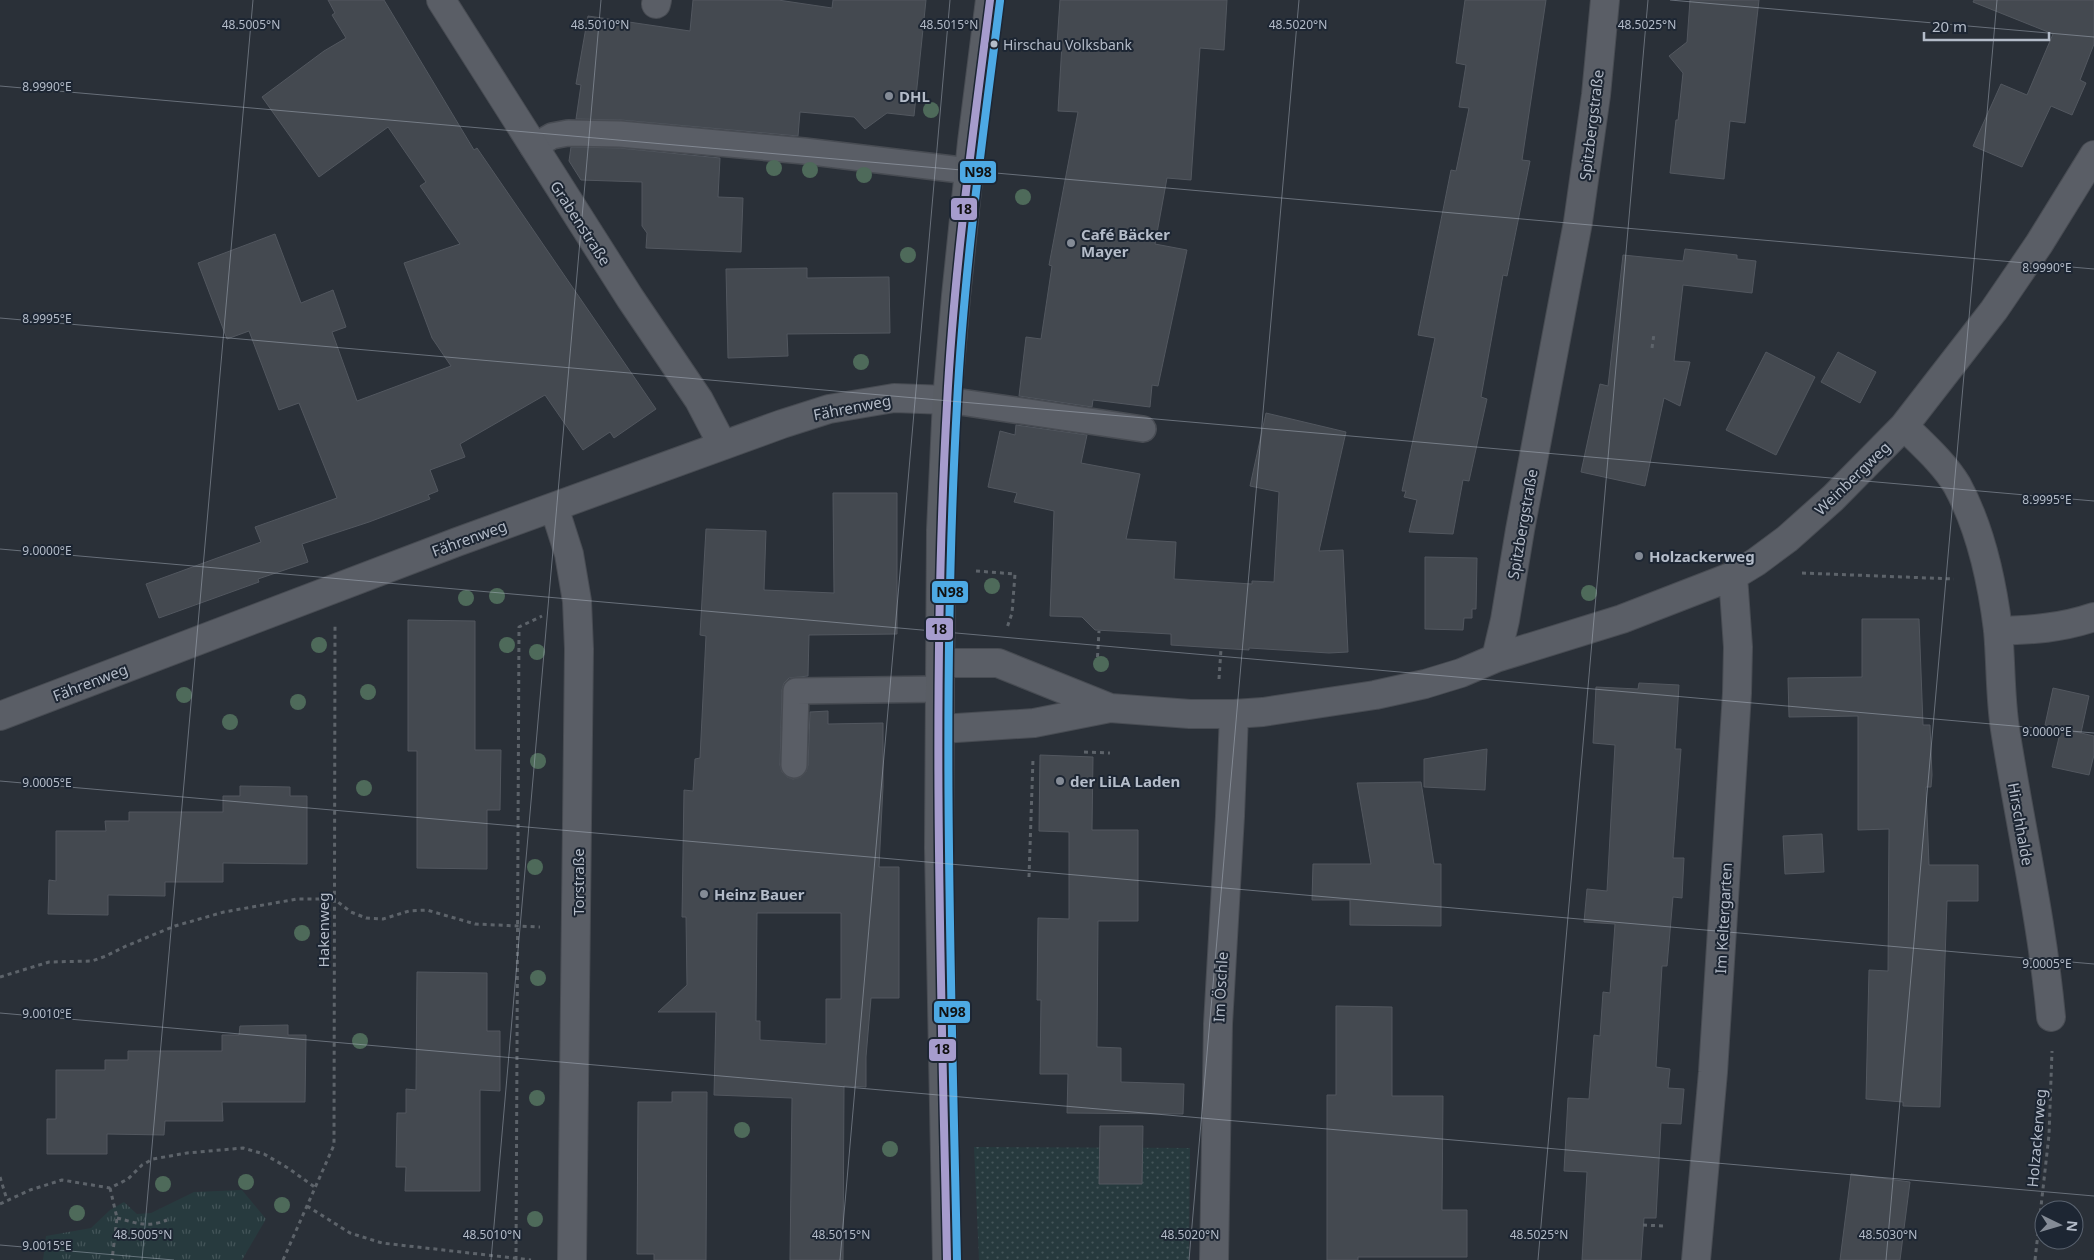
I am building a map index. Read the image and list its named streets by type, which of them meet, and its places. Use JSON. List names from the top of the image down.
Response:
{
  "streets": {
    "street": [
      "Spitzbergstraße",
      "Grabenstraße",
      "Fährenweg",
      "Weinbergweg",
      "Hirschhalde",
      "Torstraße",
      "Im Keltergarten",
      "Im Öschle"
    ],
    "path": ["Hakenweg", "Holzackerweg"]
  },
  "crossings": [
    ["Spitzbergstraße", "Weinbergweg"],
    ["Grabenstraße", "Fährenweg"],
    ["Fährenweg", "Torstraße"],
    ["Fährenweg", "Hakenweg"],
    ["Weinbergweg", "Hirschhalde"],
    ["Weinbergweg", "Im Keltergarten"],
    ["Hirschhalde", "Holzackerweg"]
  ],
  "places": [
    "Hirschau Volksbank",
    "DHL",
    "Café Bäcker Mayer",
    "Holzackerweg",
    "der LiLA Laden",
    "Heinz Bauer"
  ],
  "lines": ["transit line 18", "transit line N98"],
  "scale_bar": "20 m",
  "north": "right",
  "coordinates": [
    "48.5005°N",
    "48.5010°N",
    "48.5015°N",
    "48.5020°N",
    "48.5025°N",
    "8.9990°E",
    "8.9995°E",
    "9.0000°E",
    "9.0005°E",
    "9.0010°E",
    "48.5030°N",
    "9.0015°E"
  ]
}
